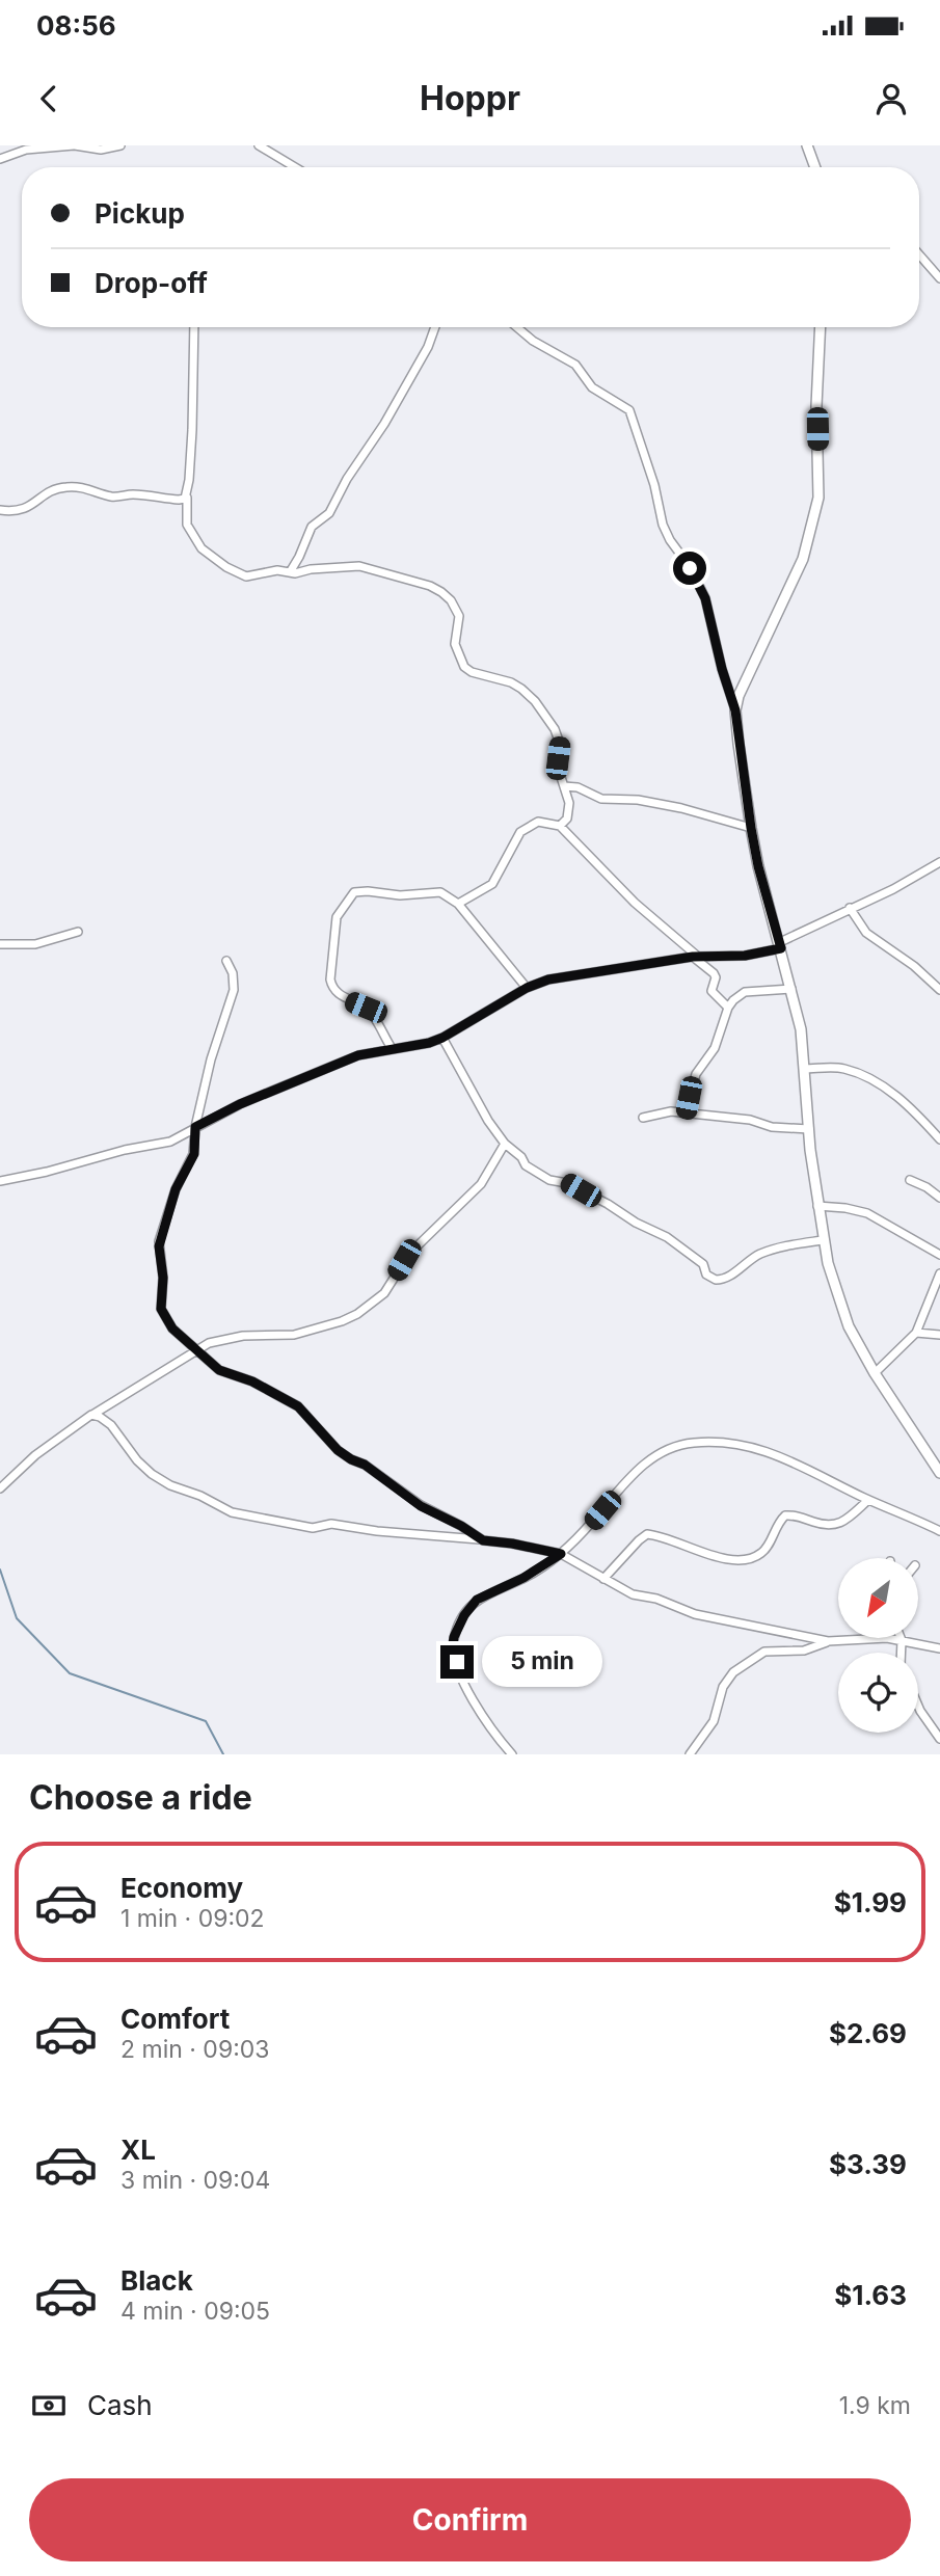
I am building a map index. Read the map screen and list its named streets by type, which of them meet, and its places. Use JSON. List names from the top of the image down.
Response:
{
  "north": "bottom left",
  "page": {
    "status": "08:56",
    "header": "Hoppr",
    "banner": ["Pickup", "Drop-off"],
    "bubble": "5 min",
    "heading": "Choose a ride",
    "list": [
      {
        "name": "Economy",
        "note": "1 min · 09:02",
        "value": "$1.99"
      },
      {
        "name": "Comfort",
        "note": "2 min · 09:03",
        "value": "$2.69"
      },
      {
        "name": "XL",
        "note": "3 min · 09:04",
        "value": "$3.39"
      },
      {
        "name": "Black",
        "note": "4 min · 09:05",
        "value": "$1.63"
      }
    ],
    "pay": ["Cash", "1.9 km"],
    "buttons": "Confirm"
  }
}
